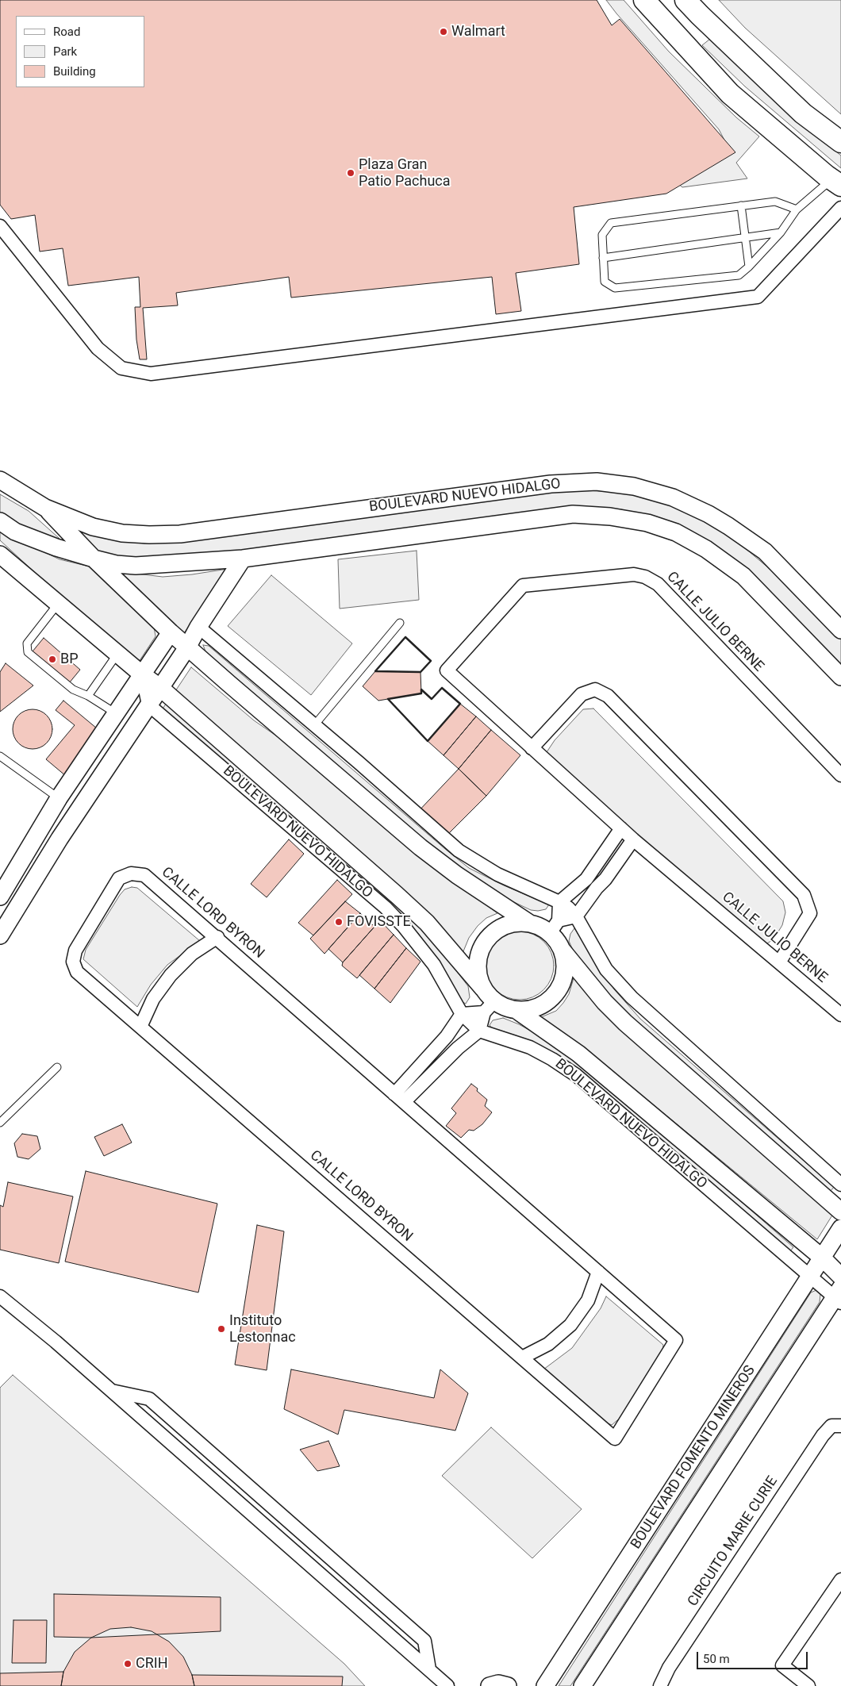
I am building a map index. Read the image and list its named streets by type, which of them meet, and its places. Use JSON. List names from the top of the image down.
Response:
{
  "streets": {
    "street": [
      "BOULEVARD NUEVO HIDALGO",
      "CALLE JULIO BERNE",
      "CALLE LORD BYRON",
      "BOULEVARD FOMENTO MINEROS",
      "CIRCUITO MARIE CURIE"
    ]
  },
  "crossings": [
    ["BOULEVARD NUEVO HIDALGO", "BOULEVARD FOMENTO MINEROS"]
  ],
  "places": [
    "Walmart",
    "Plaza Gran Patio Pachuca",
    "BP",
    "FOVISSTE",
    "Instituto Lestonnac",
    "CRIH"
  ],
  "legend": ["Road", "Park", "Building"],
  "scale_bar": "50 m"
}
